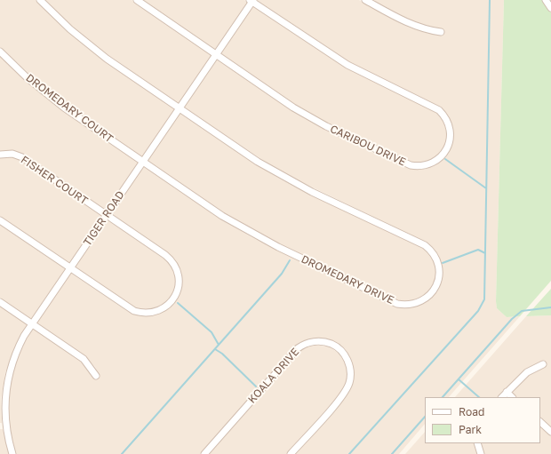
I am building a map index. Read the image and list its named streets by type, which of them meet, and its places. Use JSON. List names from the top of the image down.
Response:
{
  "streets": {
    "street": [
      "DROMEDARY COURT",
      "CARIBOU DRIVE",
      "FISHER COURT",
      "TIGER ROAD",
      "DROMEDARY DRIVE",
      "KOALA DRIVE"
    ]
  },
  "crossings": [
    ["DROMEDARY COURT", "TIGER ROAD"],
    ["DROMEDARY COURT", "DROMEDARY DRIVE"],
    ["CARIBOU DRIVE", "TIGER ROAD"],
    ["FISHER COURT", "TIGER ROAD"],
    ["TIGER ROAD", "DROMEDARY DRIVE"]
  ],
  "legend": ["Road", "Park"]
}
